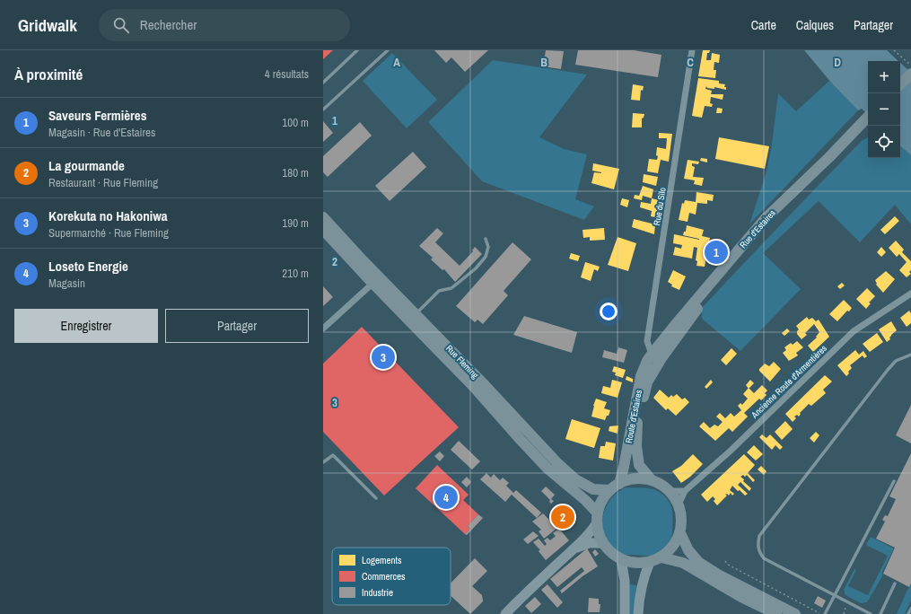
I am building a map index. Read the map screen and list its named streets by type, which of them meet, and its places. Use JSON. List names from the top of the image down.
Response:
{
  "streets": {
    "main road": ["Rue Fleming", "Route d'Estaires"],
    "street": ["Rue du Silo", "Ancienne Route d'Armentières"]
  },
  "crossings": [
    ["Rue du Silo", "Route d'Estaires"],
    ["Rue Fleming", "Ancienne Route d'Armentières"],
    ["Rue Fleming", "Route d'Estaires"],
    ["Ancienne Route d'Armentières", "Route d'Estaires"]
  ],
  "legend": ["Logements", "Commerces", "Industrie"],
  "page": {
    "header": "Gridwalk",
    "search": "Rechercher",
    "nav": ["Carte", "Calques", "Partager"],
    "heading": ["À proximité", "4 résultats"],
    "map_buttons": ["+", "−"],
    "list": [
      {
        "mark": "1",
        "name": "Saveurs Fermières",
        "note": "Magasin · Rue d'Estaires",
        "value": "100 m"
      },
      {
        "mark": "2",
        "name": "La gourmande",
        "note": "Restaurant · Rue Fleming",
        "value": "180 m"
      },
      {
        "mark": "3",
        "name": "Korekuta no Hakoniwa",
        "note": "Supermarché · Rue Fleming",
        "value": "190 m"
      },
      {
        "mark": "4",
        "name": "Loseto Energie",
        "note": "Magasin",
        "value": "210 m"
      }
    ],
    "pins": [
      "1",
      "3",
      "4",
      "2"
    ],
    "buttons": ["Enregistrer", "Partager"]
  },
  "grid": {
    "columns": [
      "A",
      "B",
      "C",
      "D"
    ],
    "rows": ["1", "2", "3"]
  }
}
